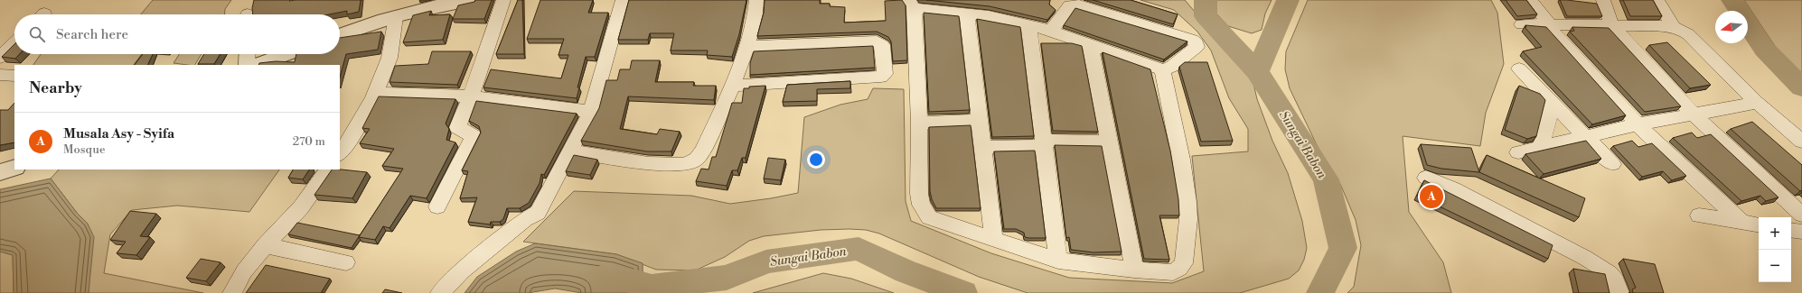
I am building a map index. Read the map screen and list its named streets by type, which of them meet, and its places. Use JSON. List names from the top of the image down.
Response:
{
  "water": ["Sungai Babon"],
  "north": "left",
  "page": {
    "search": "Search here",
    "heading": "Nearby",
    "list": [
      {
        "mark": "A",
        "name": "Musala Asy - Syifa",
        "note": "Mosque",
        "value": "270 m"
      }
    ],
    "pins": "A",
    "map_buttons": ["+", "−"]
  }
}
